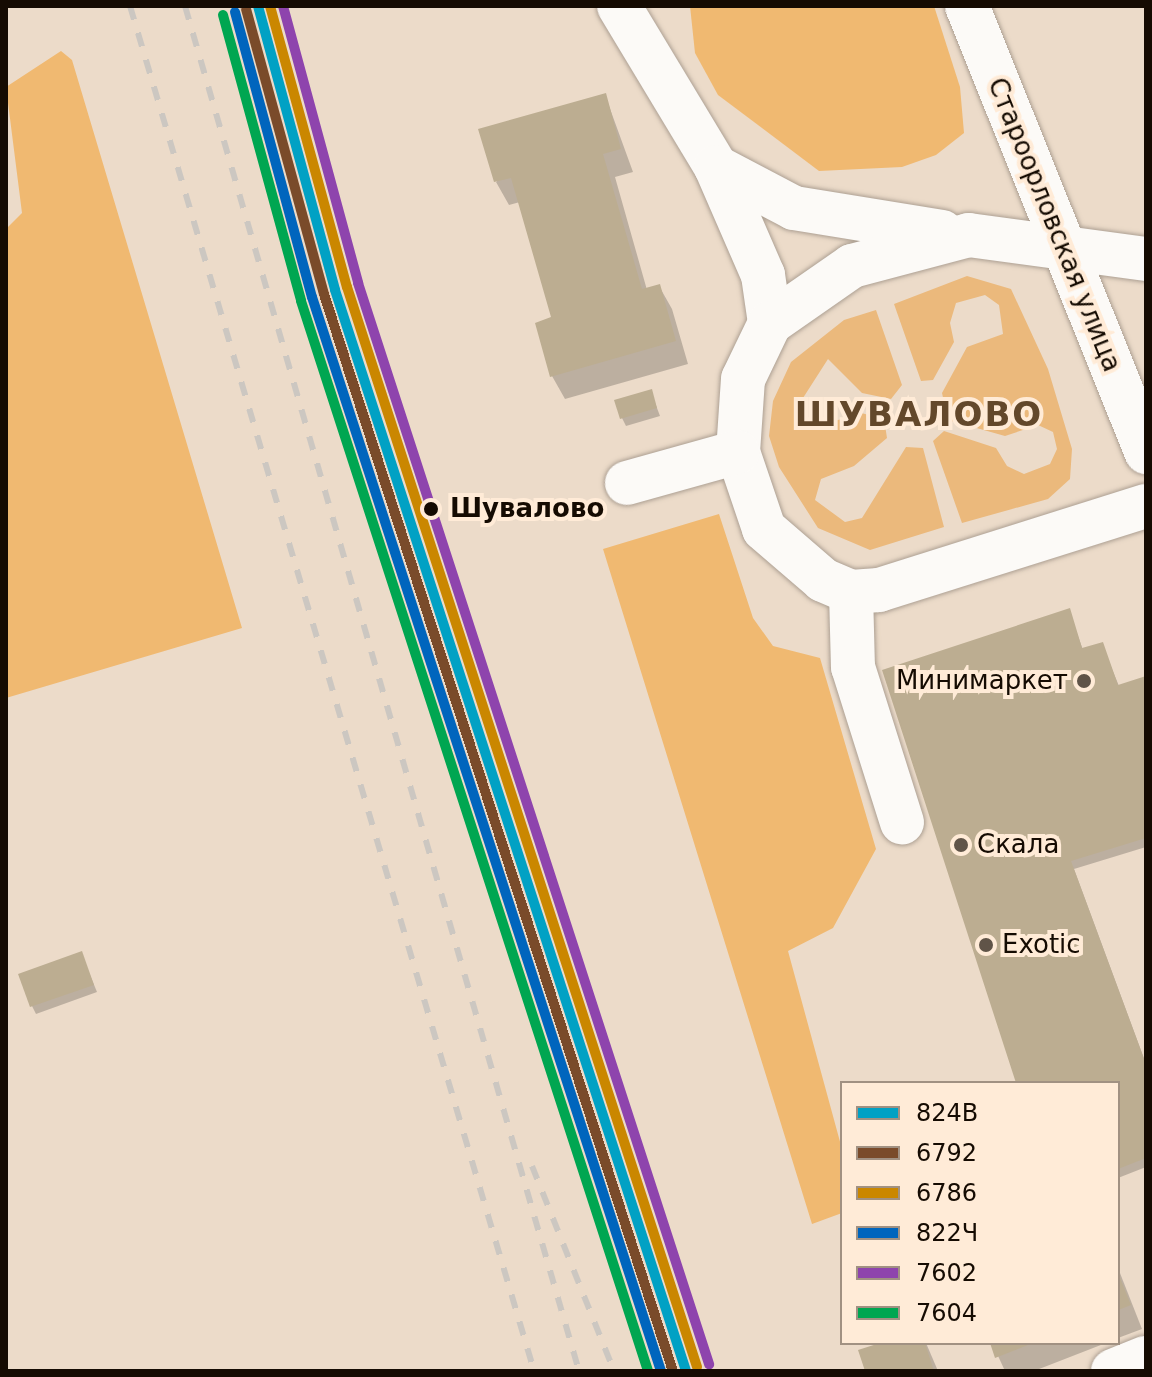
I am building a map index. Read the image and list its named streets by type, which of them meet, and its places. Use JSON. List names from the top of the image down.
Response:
{
  "streets": {
    "street": ["Староорловская улица"]
  },
  "districts": ["ШУВАЛОВО"],
  "places": [
    "Шувалово",
    "Минимаркет",
    "Скала",
    "Exotic"
  ],
  "lines": [
    "transit line 824В",
    "transit line 6786",
    "transit line 7602",
    "transit line 6792",
    "transit line 822Ч",
    "transit line 7604"
  ],
  "legend": [
    "824В",
    "6792",
    "6786",
    "822Ч",
    "7602",
    "7604"
  ]
}
